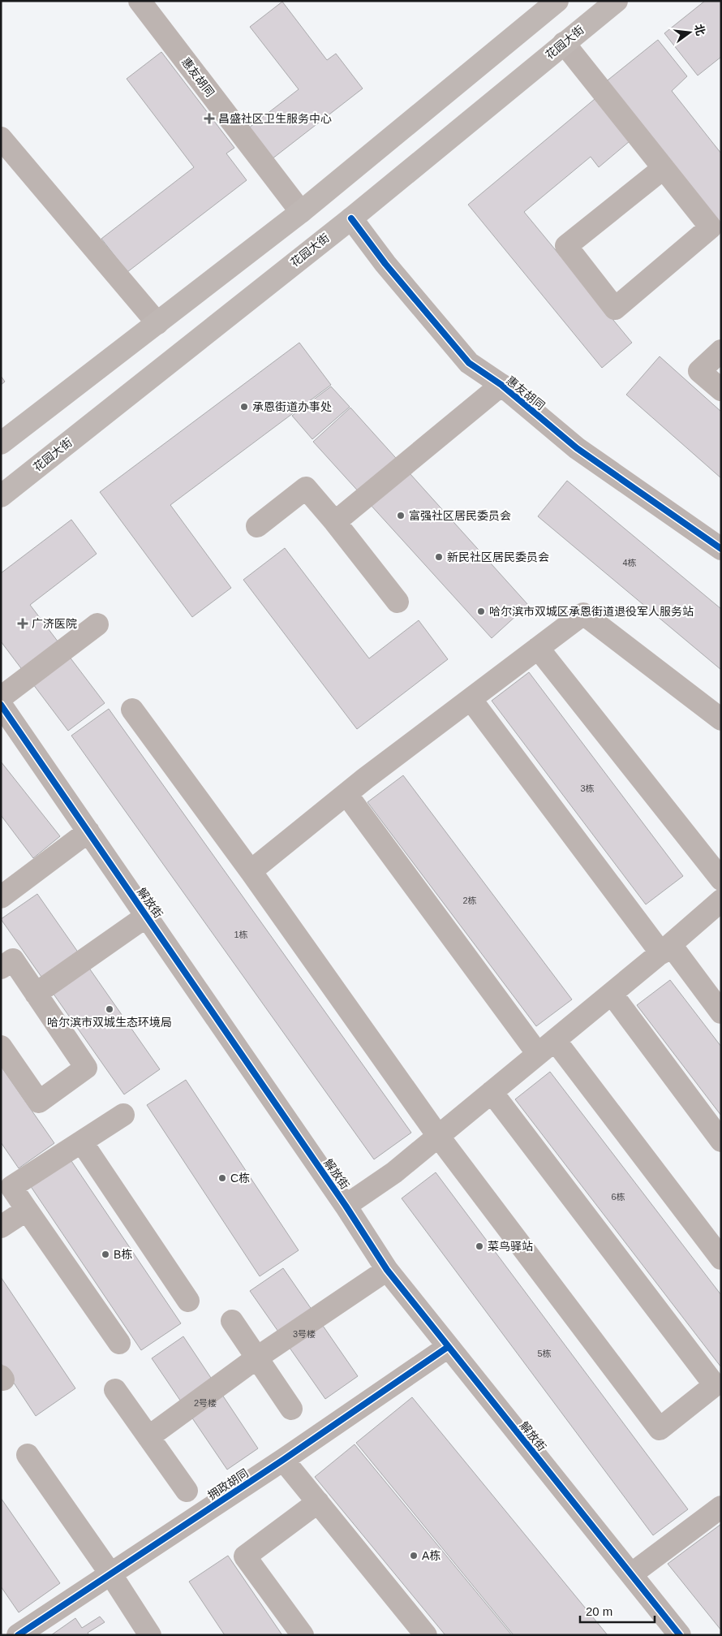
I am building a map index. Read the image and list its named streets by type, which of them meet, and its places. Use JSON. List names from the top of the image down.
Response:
{
  "streets": {
    "main road": ["花园大街"],
    "street": ["惠友胡同", "解放街", "拥政胡同"]
  },
  "crossings": [
    ["花园大街", "惠友胡同"],
    ["解放街", "拥政胡同"]
  ],
  "places": {
    "health": ["昌盛社区卫生服务中心", "广济医院"],
    "other": [
      "承恩街道办事处",
      "富强社区居民委员会",
      "新民社区居民委员会",
      "哈尔滨市双城区承恩街道退役军人服务站",
      "哈尔滨市双城生态环境局",
      "C栋",
      "菜鸟驿站",
      "B栋",
      "A栋"
    ]
  },
  "house_numbers": [
    "4栋",
    "3栋",
    "2栋",
    "1栋",
    "6栋",
    "3号楼",
    "5栋",
    "2号楼"
  ],
  "scale_bar": "20 m",
  "north": "right"
}
